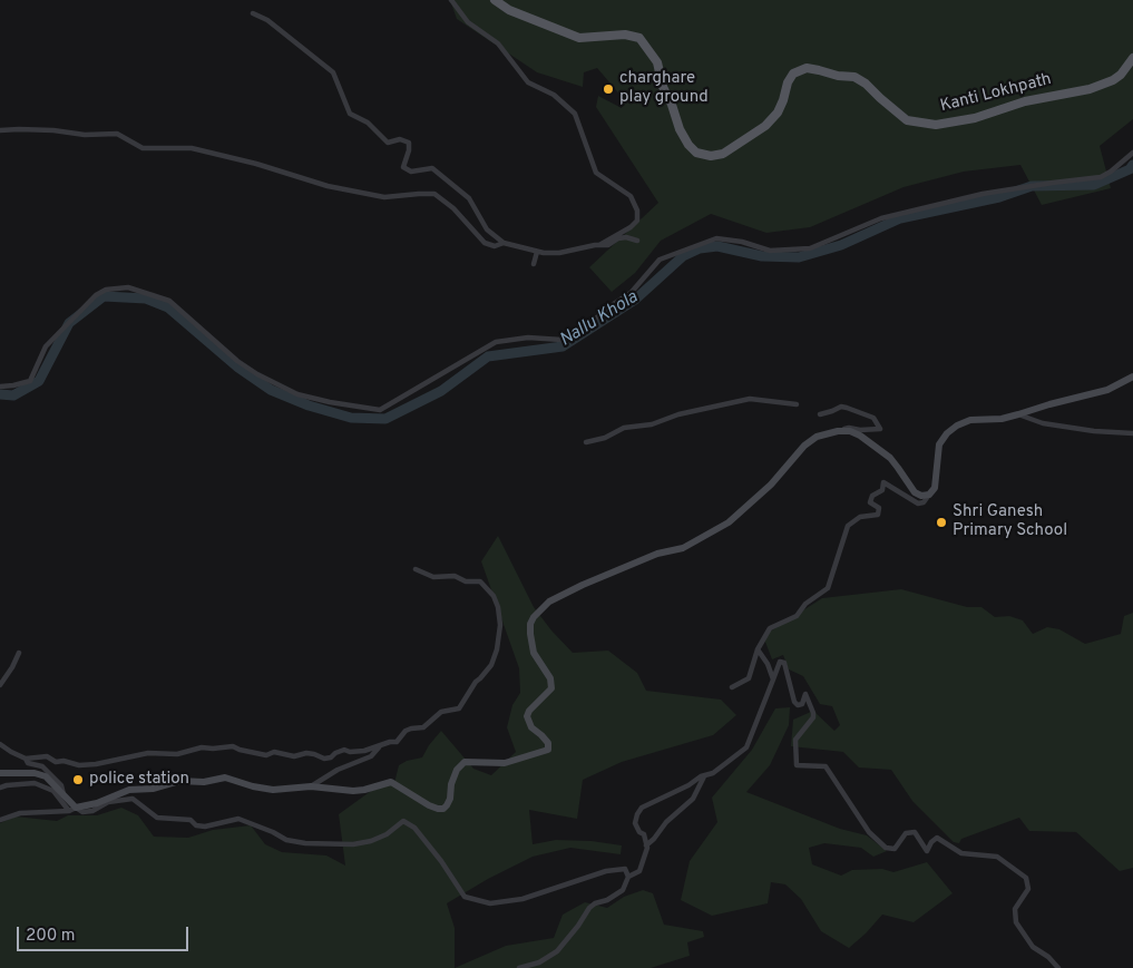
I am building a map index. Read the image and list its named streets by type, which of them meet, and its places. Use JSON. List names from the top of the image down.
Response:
{
  "streets": {
    "main road": ["Kanti Lokhpath"]
  },
  "water": ["Nallu Khola"],
  "places": ["charghare play ground", "Shri Ganesh Primary School", "police station"],
  "scale_bar": "200 m"
}
